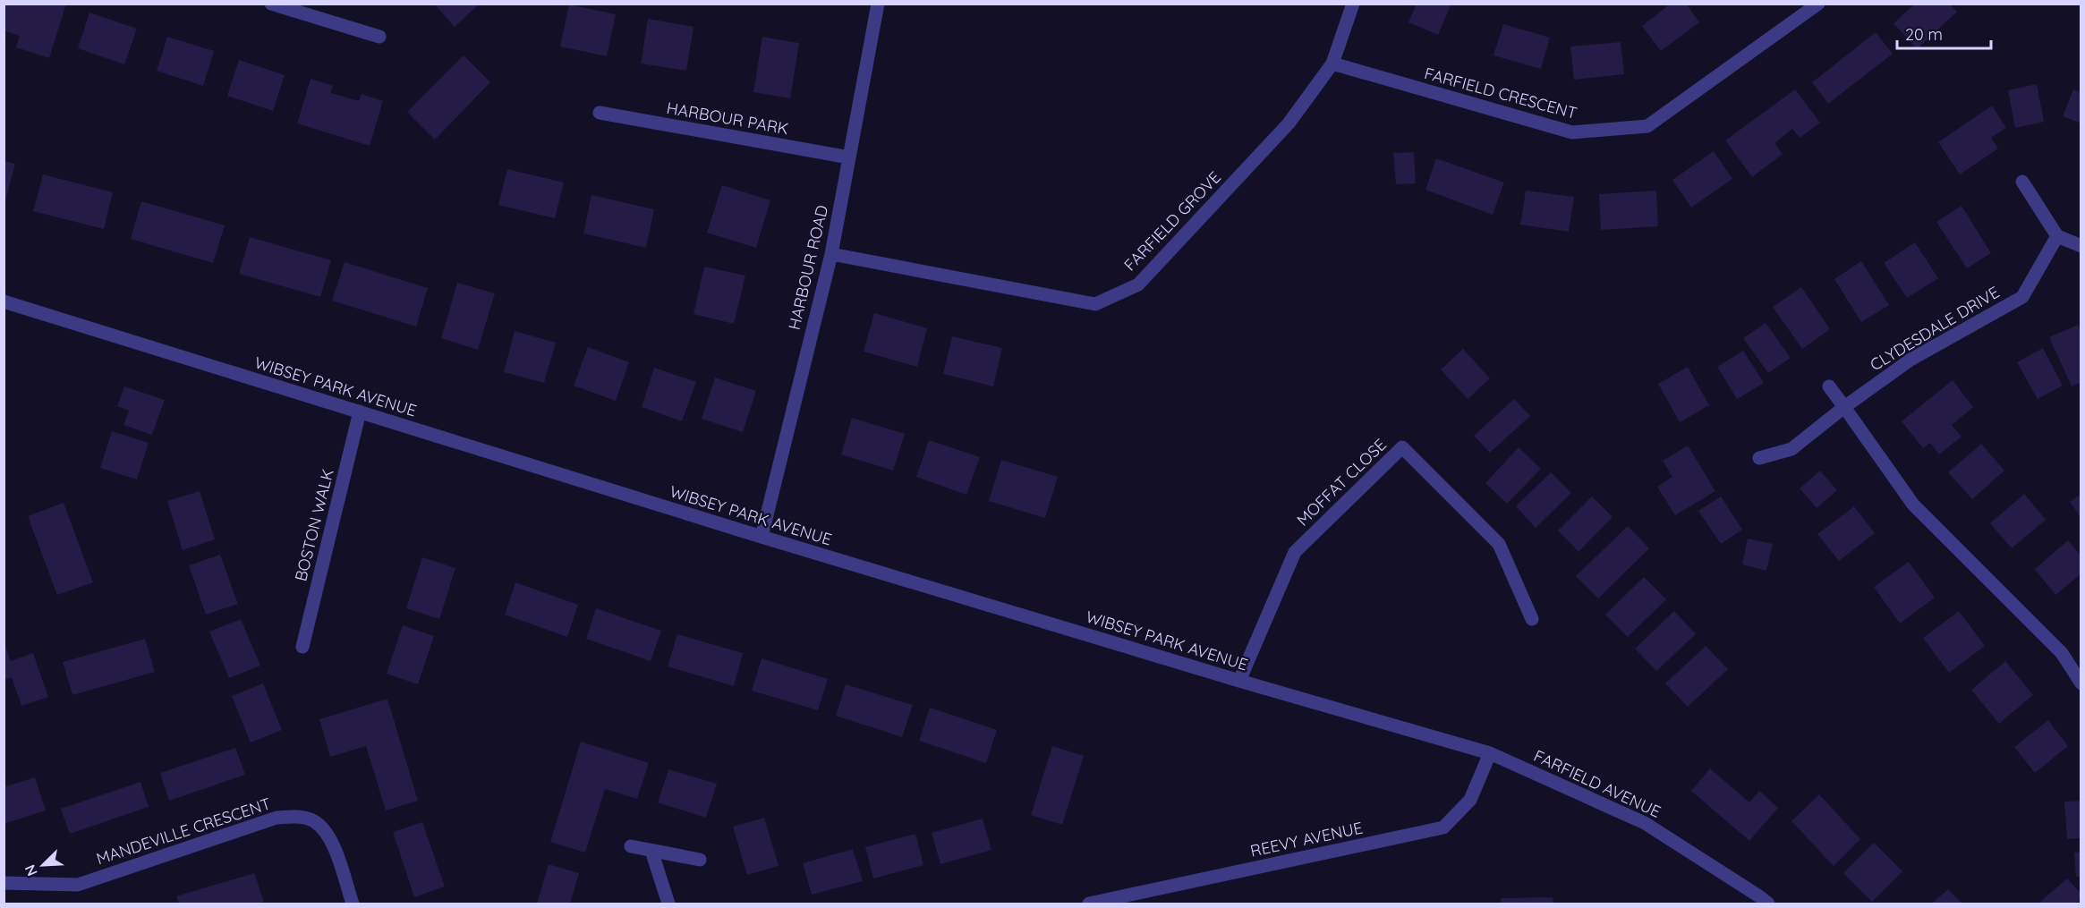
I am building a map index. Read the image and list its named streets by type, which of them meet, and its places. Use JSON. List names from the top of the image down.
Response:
{
  "streets": {
    "street": [
      "FARFIELD CRESCENT",
      "HARBOUR PARK",
      "FARFIELD GROVE",
      "HARBOUR ROAD",
      "CLYDESDALE DRIVE",
      "WIBSEY PARK AVENUE",
      "MOFFAT CLOSE",
      "BOSTON WALK",
      "FARFIELD AVENUE",
      "MANDEVILLE CRESCENT",
      "REEVY AVENUE"
    ]
  },
  "crossings": [
    ["FARFIELD CRESCENT", "FARFIELD GROVE"],
    ["HARBOUR PARK", "HARBOUR ROAD"],
    ["FARFIELD GROVE", "HARBOUR ROAD"],
    ["HARBOUR ROAD", "WIBSEY PARK AVENUE"],
    ["WIBSEY PARK AVENUE", "MOFFAT CLOSE"],
    ["WIBSEY PARK AVENUE", "BOSTON WALK"],
    ["WIBSEY PARK AVENUE", "FARFIELD AVENUE"],
    ["WIBSEY PARK AVENUE", "REEVY AVENUE"],
    ["FARFIELD AVENUE", "REEVY AVENUE"]
  ],
  "scale_bar": "20 m",
  "north": "bottom left"
}
